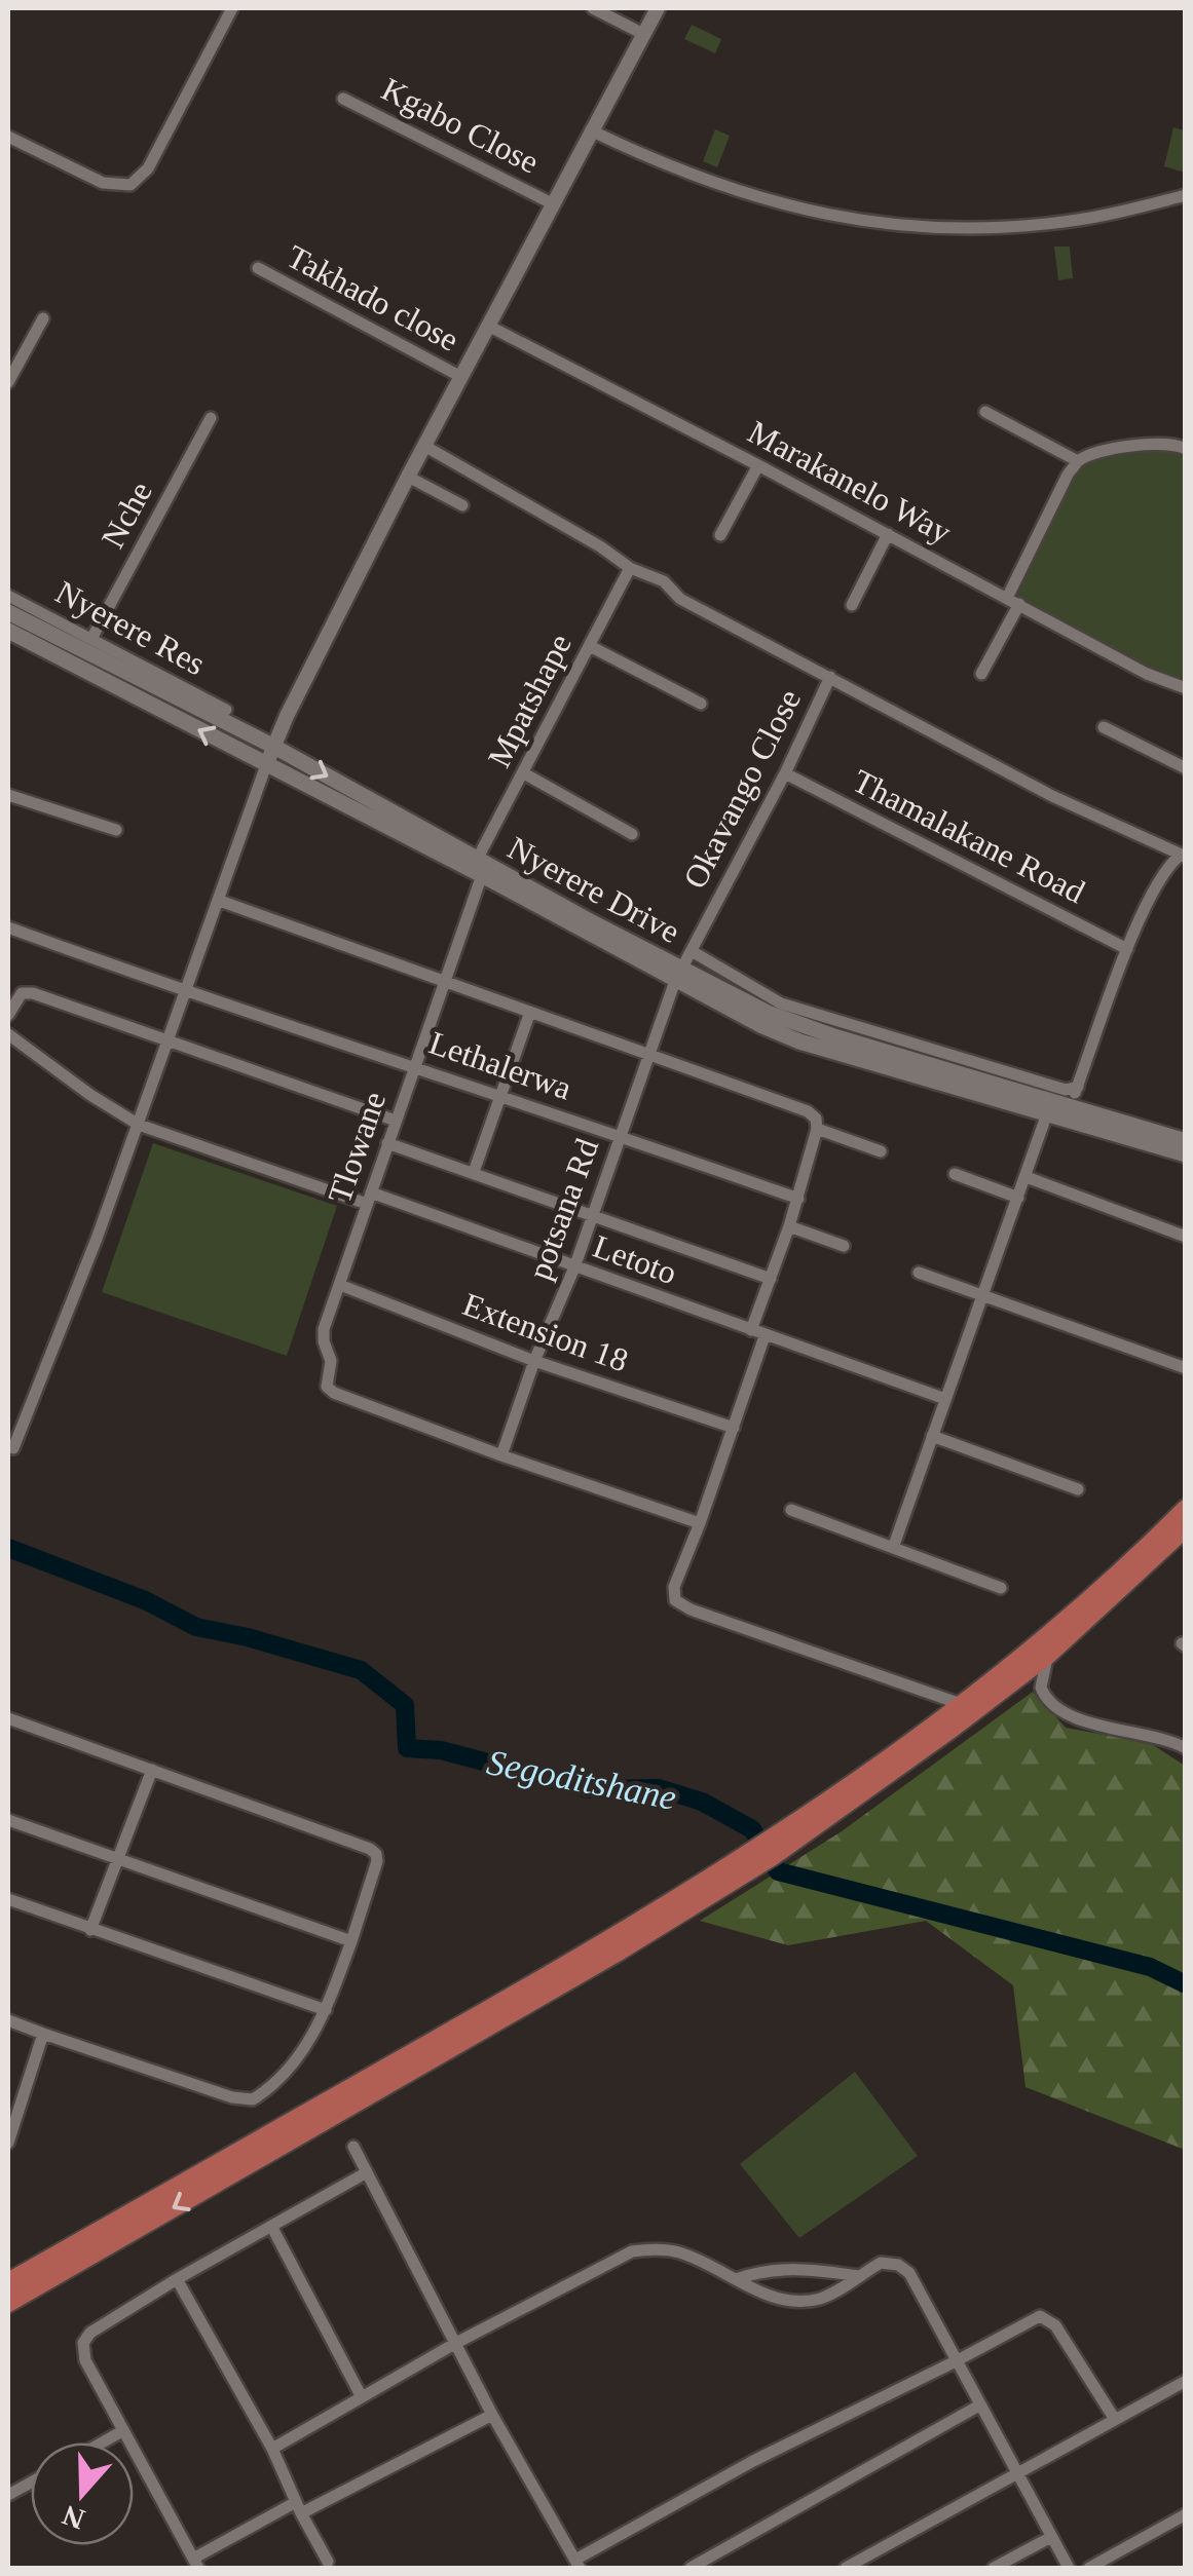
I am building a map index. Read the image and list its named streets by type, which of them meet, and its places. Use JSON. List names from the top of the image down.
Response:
{
  "streets": {
    "main road": ["Nyerere Drive"],
    "street": [
      "Kgabo Close",
      "Takhado close",
      "Marakanelo Way",
      "Nche",
      "Nyerere Res",
      "Mpatshape",
      "Okavango Close",
      "Thamalakane Road",
      "Lethalerwa",
      "Tlowane",
      "potsana Rd",
      "Letoto",
      "Extension 18"
    ]
  },
  "crossings": [
    ["Nche", "Nyerere Res"],
    ["Mpatshape", "Nyerere Drive"],
    ["Mpatshape", "Tlowane"],
    ["Okavango Close", "Thamalakane Road"],
    ["Okavango Close", "Nyerere Drive"],
    ["Okavango Close", "potsana Rd"],
    ["Nyerere Drive", "Tlowane"],
    ["Nyerere Drive", "potsana Rd"],
    ["Lethalerwa", "Tlowane"],
    ["Lethalerwa", "potsana Rd"],
    ["Tlowane", "potsana Rd"],
    ["Tlowane", "Letoto"],
    ["Tlowane", "Extension 18"],
    ["potsana Rd", "Letoto"],
    ["potsana Rd", "Extension 18"]
  ],
  "water": ["Segoditshane"],
  "north": "bottom"
}
